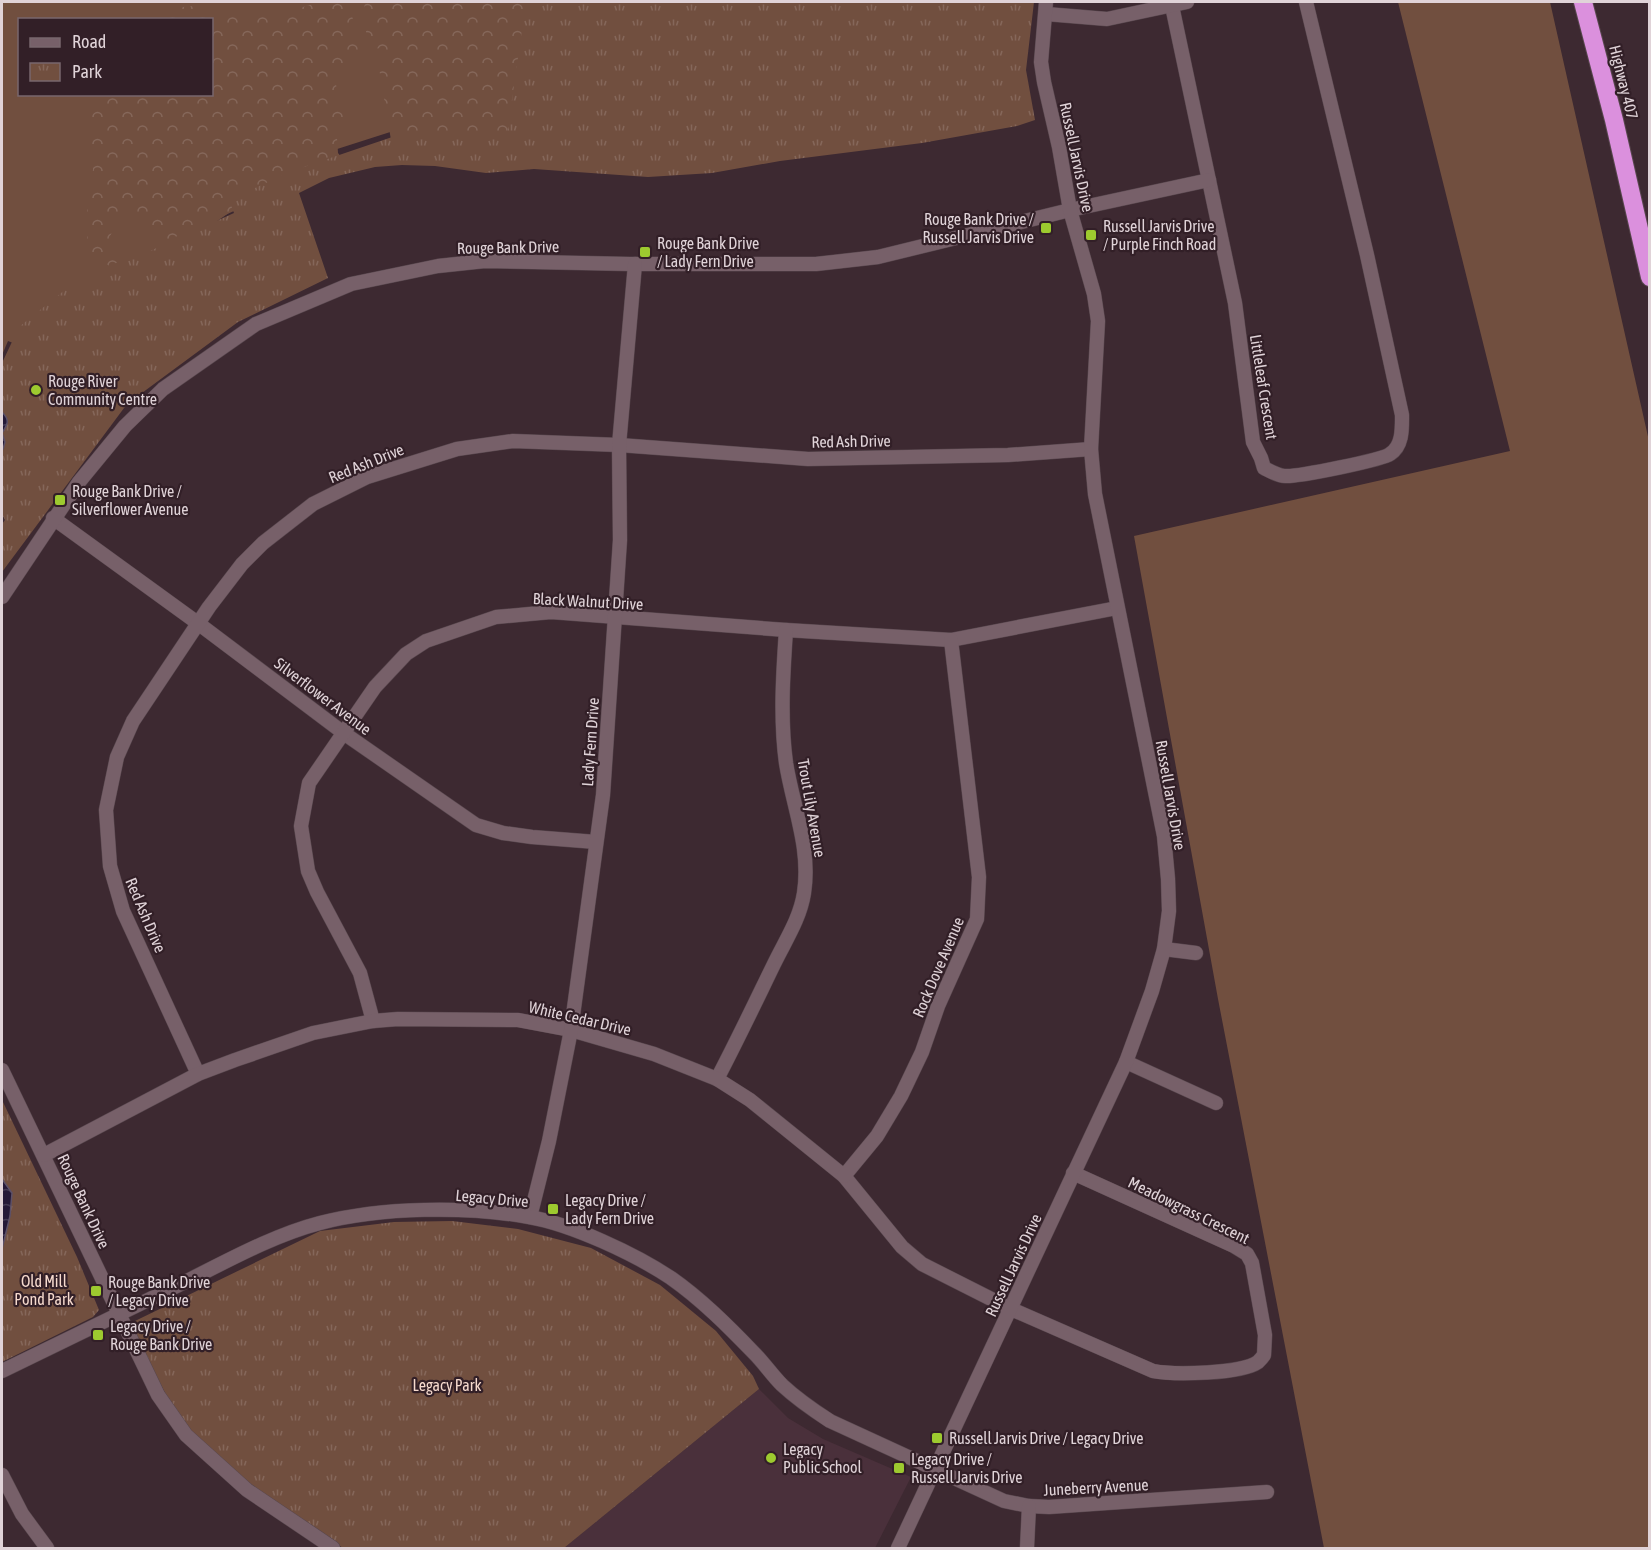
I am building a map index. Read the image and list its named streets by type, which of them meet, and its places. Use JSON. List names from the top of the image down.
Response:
{
  "streets": {
    "highway": ["Highway 407"],
    "street": [
      "Russell Jarvis Drive",
      "Rouge Bank Drive",
      "Littleleaf Crescent",
      "Red Ash Drive",
      "Black Walnut Drive",
      "Silverflower Avenue",
      "Lady Fern Drive",
      "Trout Lily Avenue",
      "Rock Dove Avenue",
      "White Cedar Drive",
      "Legacy Drive",
      "Meadowgrass Crescent",
      "Juneberry Avenue"
    ]
  },
  "crossings": [
    ["Russell Jarvis Drive", "Rouge Bank Drive"],
    ["Russell Jarvis Drive", "Red Ash Drive"],
    ["Russell Jarvis Drive", "Black Walnut Drive"],
    ["Russell Jarvis Drive", "White Cedar Drive"],
    ["Russell Jarvis Drive", "Legacy Drive"],
    ["Russell Jarvis Drive", "Meadowgrass Crescent"],
    ["Russell Jarvis Drive", "Juneberry Avenue"],
    ["Rouge Bank Drive", "Littleleaf Crescent"],
    ["Rouge Bank Drive", "Silverflower Avenue"],
    ["Rouge Bank Drive", "Lady Fern Drive"],
    ["Rouge Bank Drive", "White Cedar Drive"],
    ["Rouge Bank Drive", "Legacy Drive"],
    ["Red Ash Drive", "Silverflower Avenue"],
    ["Red Ash Drive", "Lady Fern Drive"],
    ["Red Ash Drive", "White Cedar Drive"],
    ["Black Walnut Drive", "Silverflower Avenue"],
    ["Black Walnut Drive", "Lady Fern Drive"],
    ["Black Walnut Drive", "Trout Lily Avenue"],
    ["Black Walnut Drive", "Rock Dove Avenue"],
    ["Black Walnut Drive", "White Cedar Drive"],
    ["Silverflower Avenue", "Lady Fern Drive"],
    ["Lady Fern Drive", "White Cedar Drive"],
    ["Lady Fern Drive", "Legacy Drive"],
    ["Trout Lily Avenue", "White Cedar Drive"],
    ["Rock Dove Avenue", "White Cedar Drive"],
    ["White Cedar Drive", "Meadowgrass Crescent"],
    ["Legacy Drive", "Juneberry Avenue"]
  ],
  "parks": ["Old Mill Pond Park", "Legacy Park"],
  "places": {
    "transit": [
      "Rouge Bank Drive / Russell Jarvis Drive",
      "Russell Jarvis Drive / Purple Finch Road",
      "Rouge Bank Drive / Lady Fern Drive",
      "Rouge Bank Drive / Silverflower Avenue",
      "Legacy Drive / Lady Fern Drive",
      "Rouge Bank Drive / Legacy Drive",
      "Legacy Drive / Rouge Bank Drive",
      "Russell Jarvis Drive / Legacy Drive",
      "Legacy Drive / Russell Jarvis Drive"
    ],
    "other": ["Rouge River Community Centre", "Legacy Public School"]
  },
  "legend": ["Road", "Park"]
}
